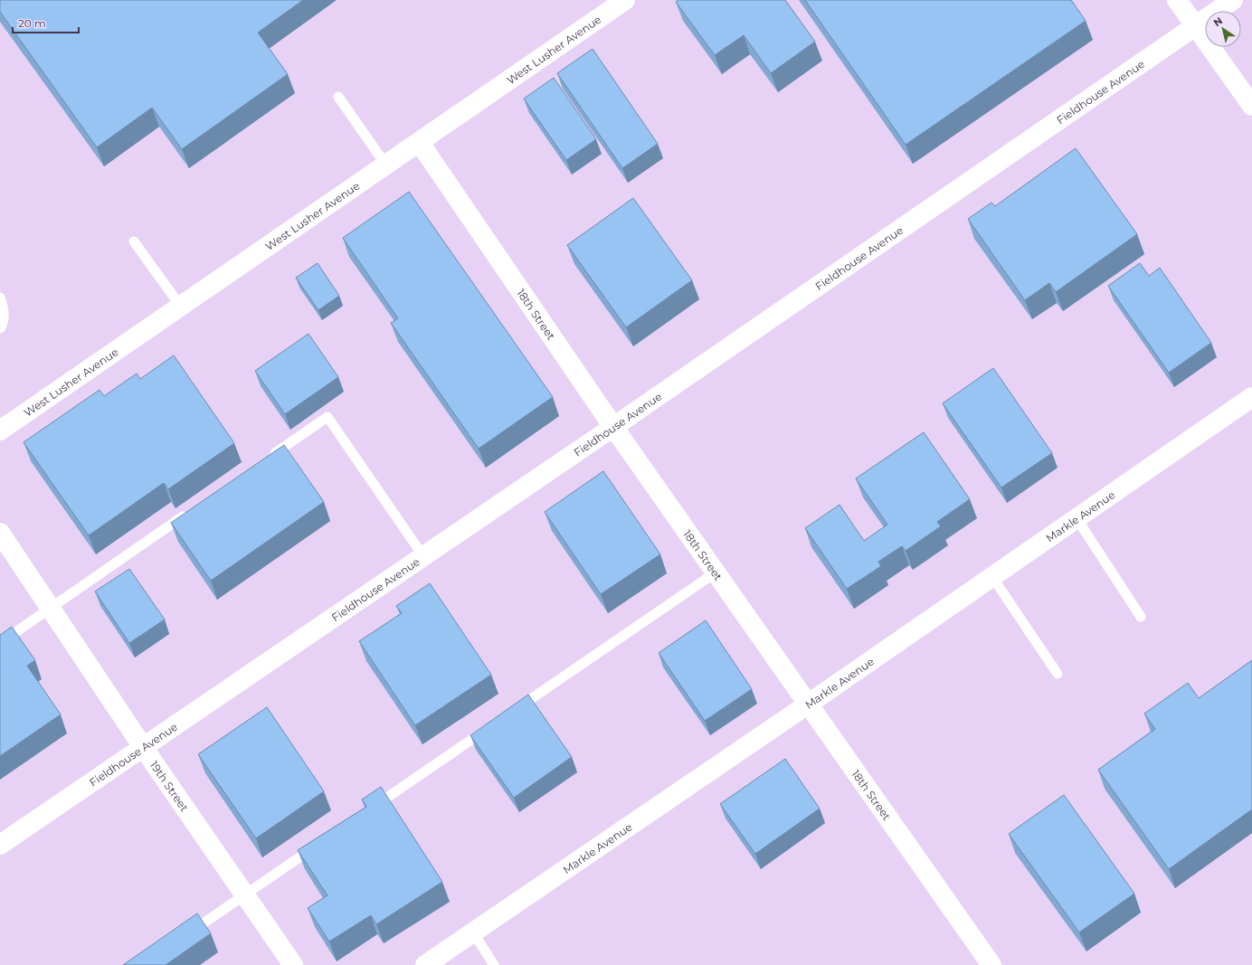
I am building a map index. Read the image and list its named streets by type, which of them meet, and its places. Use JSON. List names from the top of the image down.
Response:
{
  "streets": {
    "street": [
      "West Lusher Avenue",
      "Fieldhouse Avenue",
      "18th Street",
      "Markle Avenue",
      "19th Street"
    ]
  },
  "crossings": [
    ["West Lusher Avenue", "18th Street"],
    ["Fieldhouse Avenue", "18th Street"],
    ["Fieldhouse Avenue", "19th Street"],
    ["18th Street", "Markle Avenue"]
  ],
  "scale_bar": "20 m",
  "north": "top left"
}
